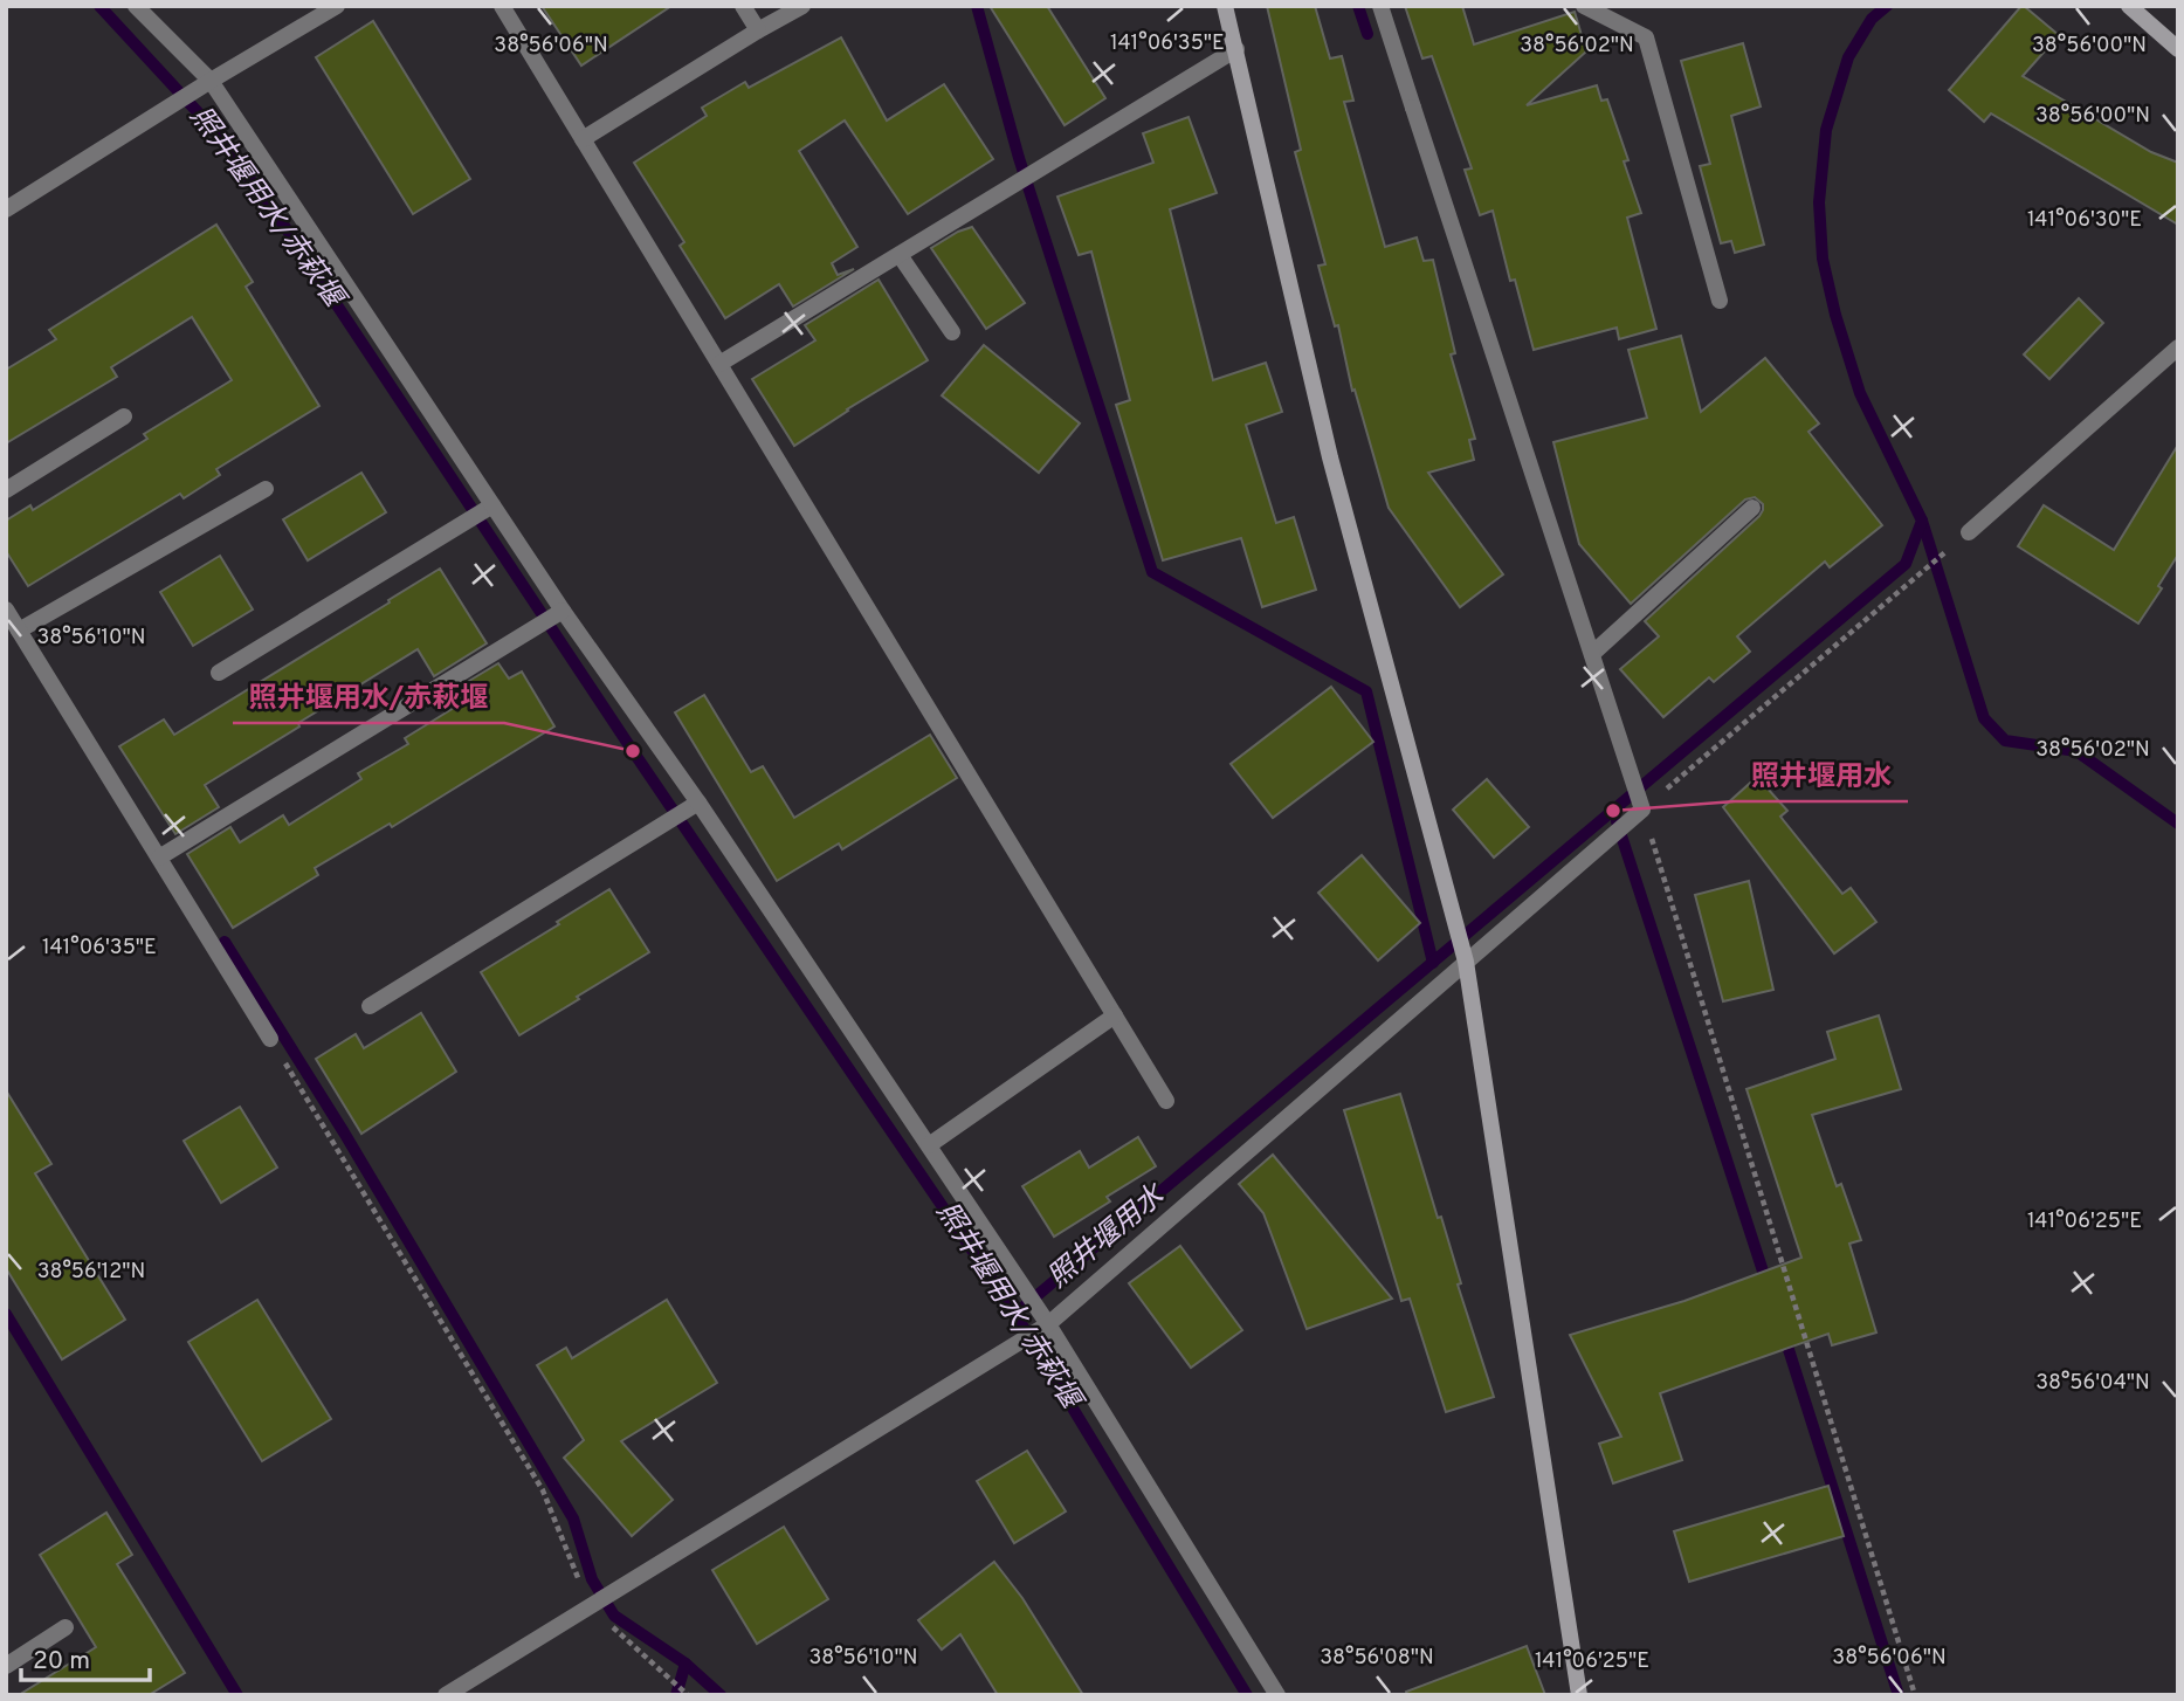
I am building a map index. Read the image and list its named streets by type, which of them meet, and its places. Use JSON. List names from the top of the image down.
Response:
{
  "water": ["照井堰用水/赤萩堰", "照井堰用水"],
  "places": ["照井堰用水/赤萩堰", "照井堰用水"],
  "scale_bar": "20 m",
  "coordinates": [
    "141°06'35\"E",
    "38°56'00\"N",
    "38°56'06\"N",
    "38°56'02\"N",
    "141°06'30\"E",
    "38°56'10\"N",
    "141°06'25\"E",
    "38°56'12\"N",
    "38°56'04\"N",
    "38°56'08\"N"
  ]
}
